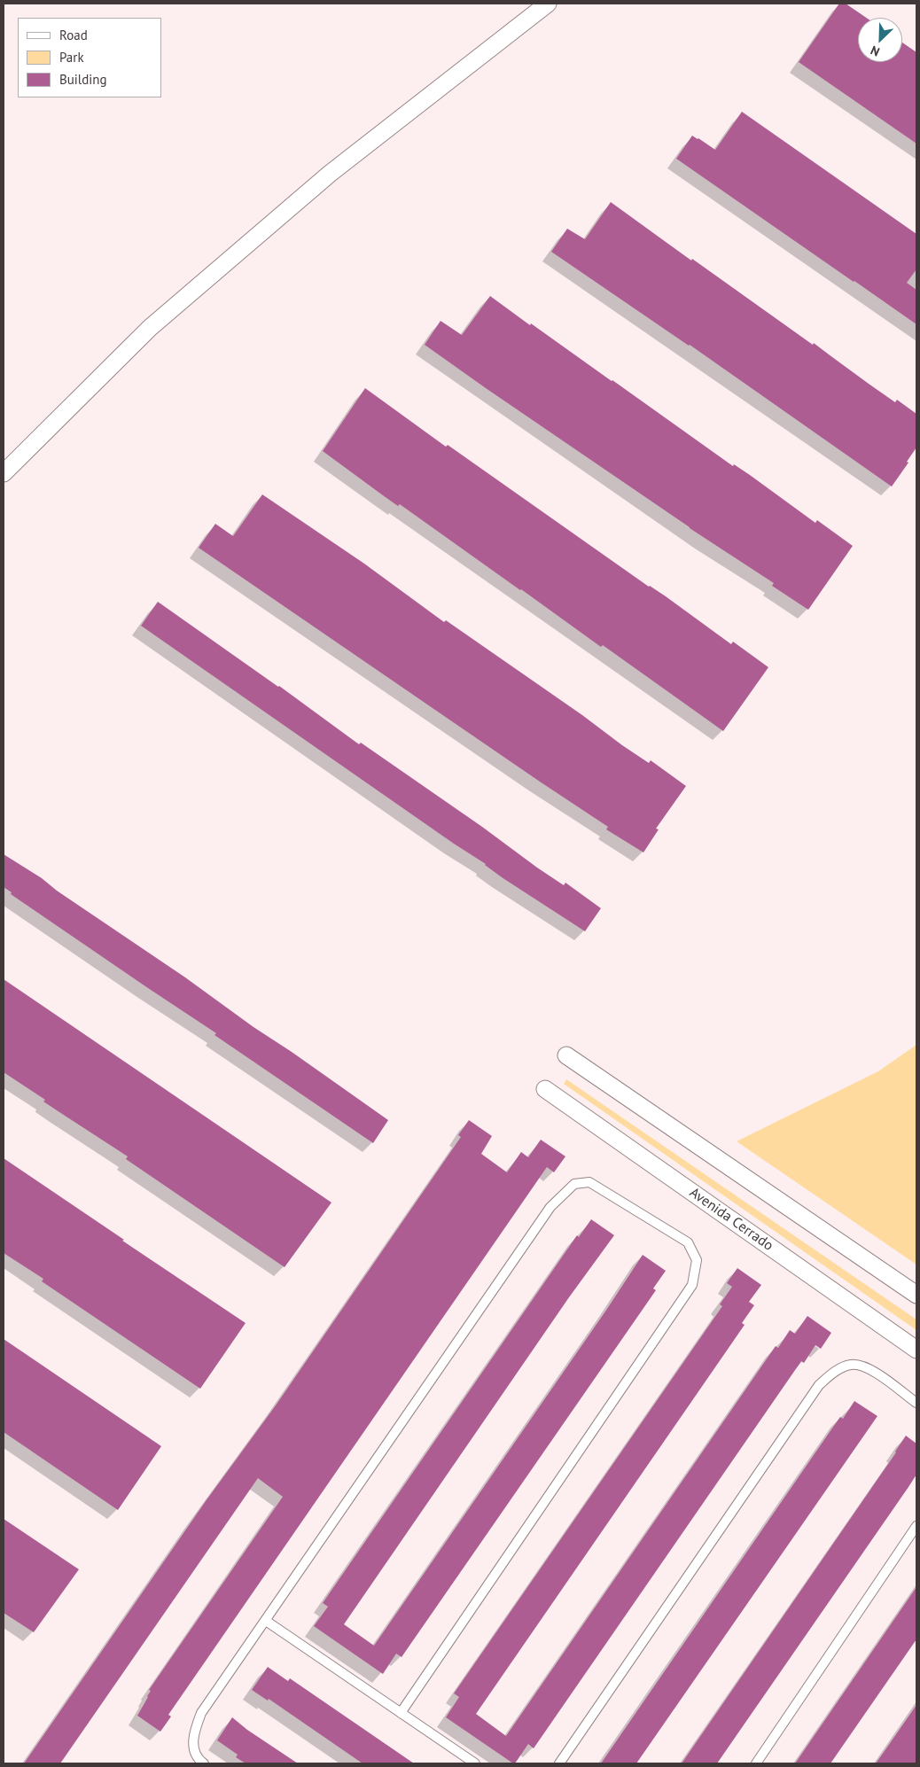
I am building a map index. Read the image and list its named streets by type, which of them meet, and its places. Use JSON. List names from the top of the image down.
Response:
{
  "streets": {
    "street": ["Avenida Cerrado"]
  },
  "legend": ["Road", "Park", "Building"],
  "north": "bottom left"
}
